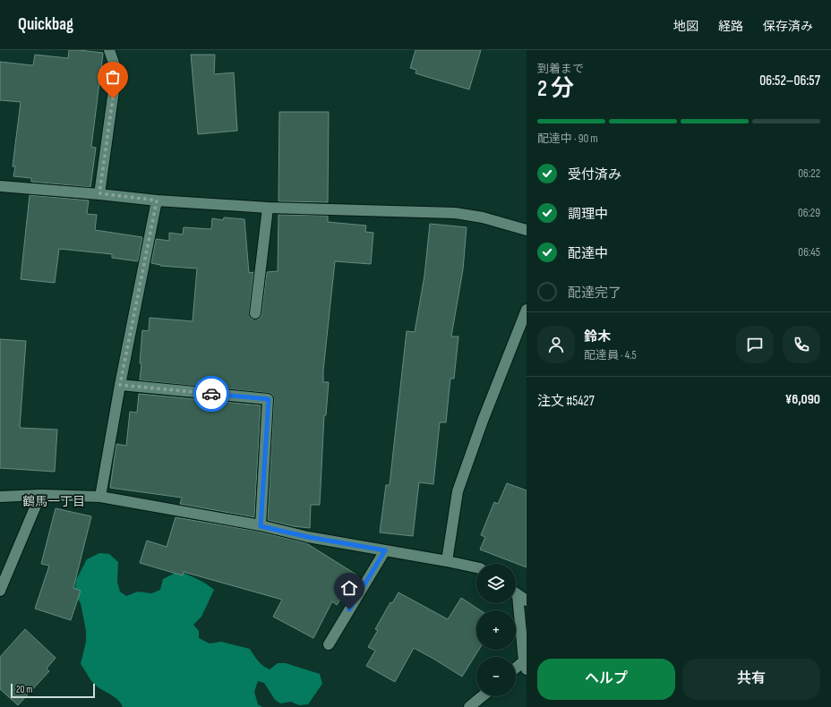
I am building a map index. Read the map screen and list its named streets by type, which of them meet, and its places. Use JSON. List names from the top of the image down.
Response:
{
  "districts": ["鶴馬一丁目"],
  "scale_bar": "20 m",
  "page": {
    "header": "Quickbag",
    "nav": ["地図", "経路", "保存済み"],
    "heading": ["2 分", "到着まで", "06:52–06:57"],
    "panel": [
      "鈴木",
      "配達員 · 4.5",
      "注文 #5427",
      "¥6,090"
    ],
    "bar": "配達中 · 90 m",
    "list": [
      ["受付済み", "06:22"],
      ["調理中", "06:29"],
      ["配達中", "06:45"],
      "配達完了"
    ],
    "map_buttons": ["+", "−"],
    "buttons": ["ヘルプ", "共有"],
    "scale": "20 m"
  }
}
